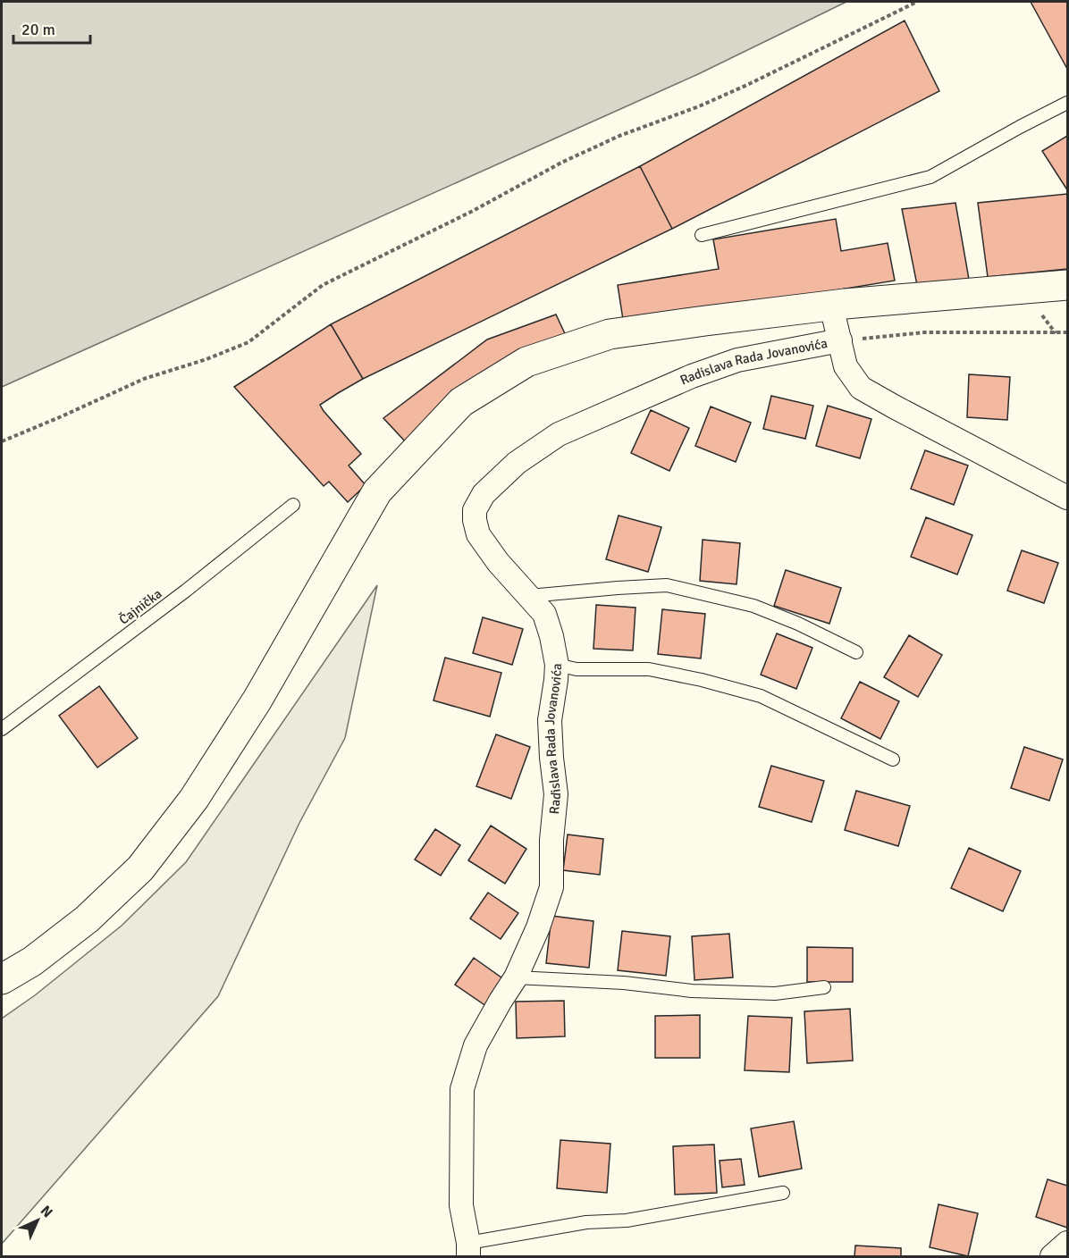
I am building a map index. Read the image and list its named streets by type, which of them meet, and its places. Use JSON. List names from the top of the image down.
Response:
{
  "streets": {
    "street": ["Radislava Rada Jovanovića"],
    "lane": ["Čajnička"]
  },
  "scale_bar": "20 m",
  "north": "top right"
}
